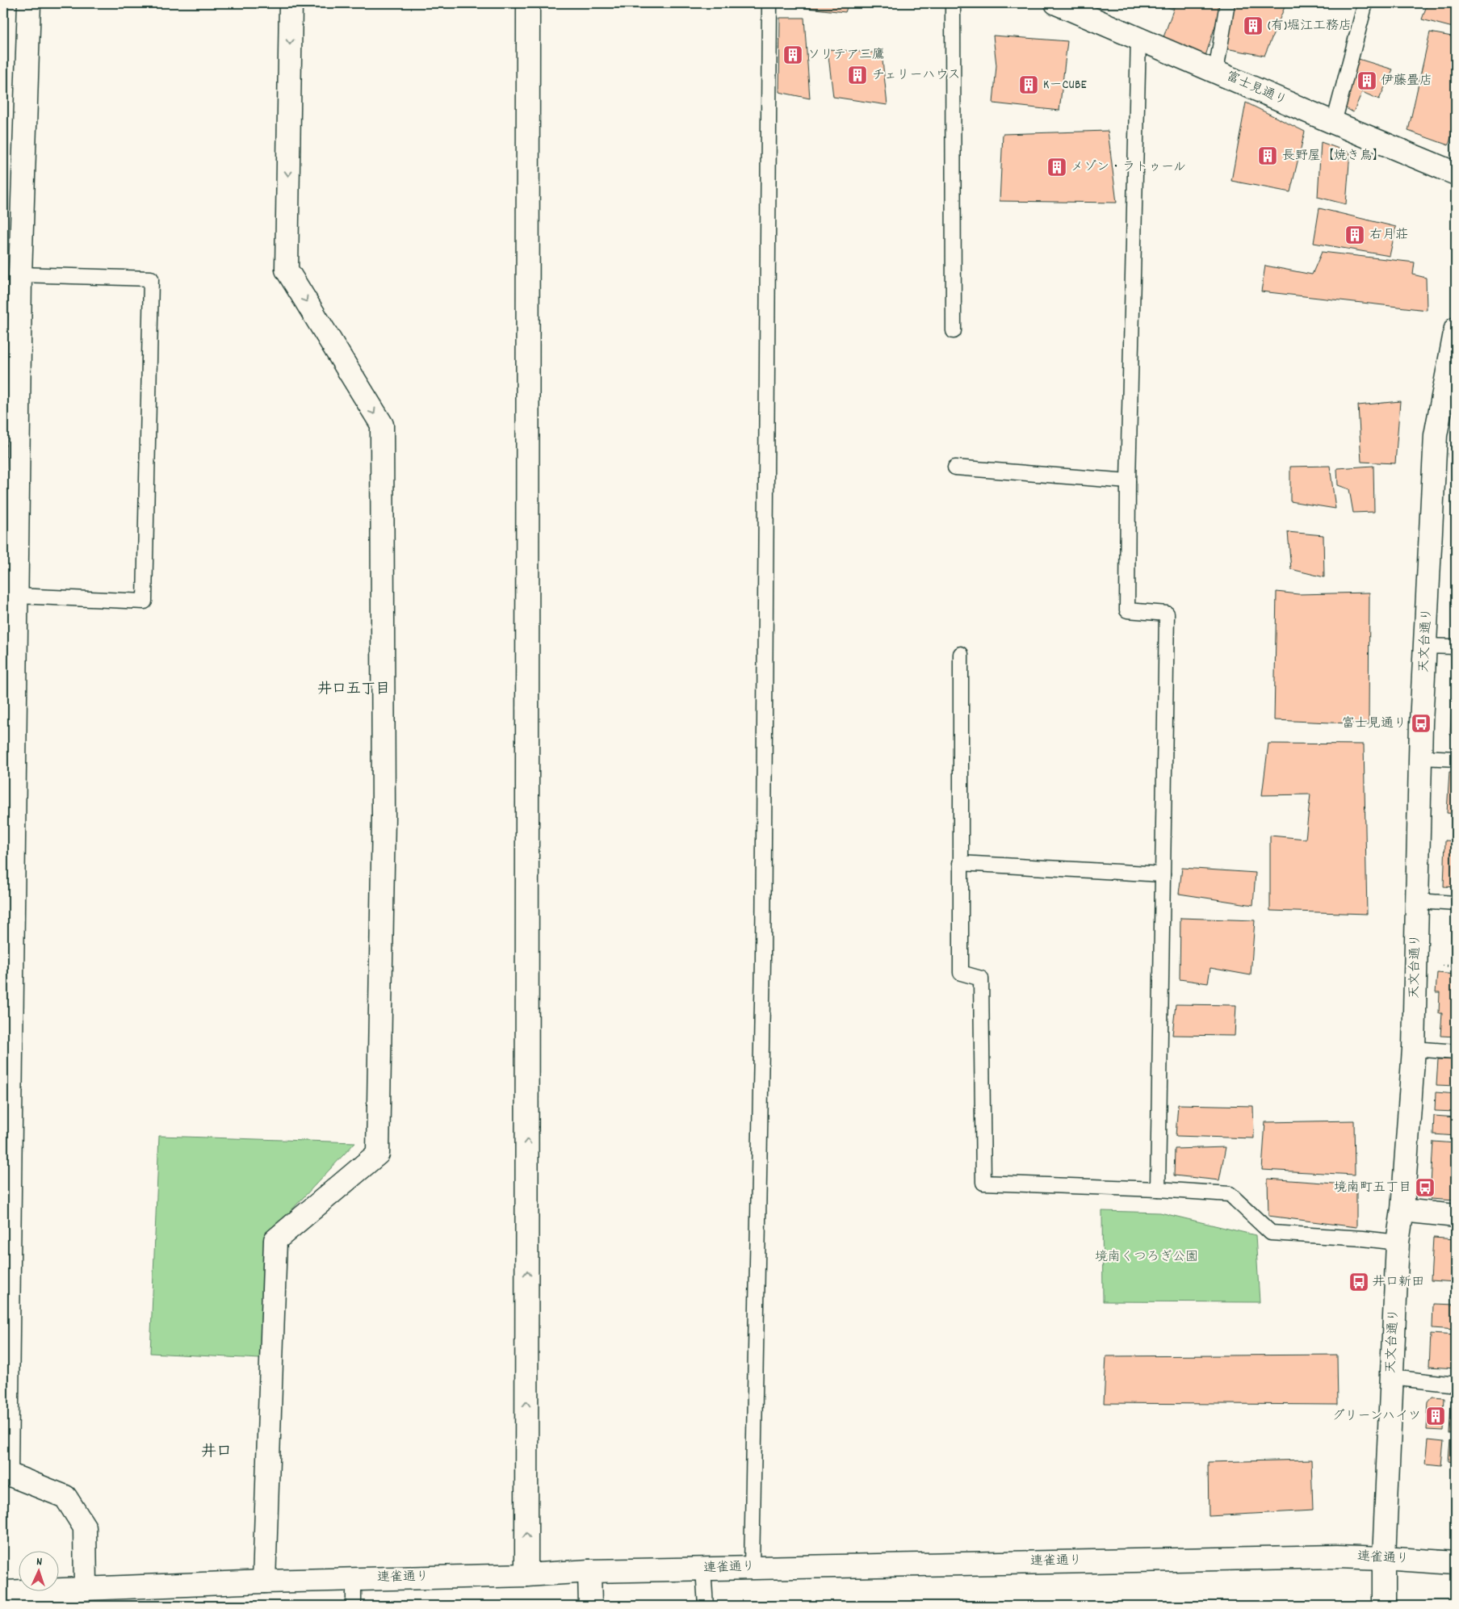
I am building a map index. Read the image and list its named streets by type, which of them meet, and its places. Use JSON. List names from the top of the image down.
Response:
{
  "streets": {
    "street": ["富士見通り", "天文台通り", "連雀通り"]
  },
  "crossings": [
    ["天文台通り", "連雀通り"]
  ],
  "districts": ["井口五丁目", "井口"],
  "parks": ["境南くつろぎ公園"],
  "places": {
    "building": [
      "(有)堀江工務店",
      "ソリテア三鷹",
      "チェリーハウス",
      "伊藤畳店",
      "KーCUBE",
      "長野屋【焼き鳥】",
      "メゾン・ラトゥール",
      "右月荘",
      "グリーンハイツ"
    ],
    "bus stop": ["富士見通り", "境南町五丁目", "井口新田"]
  },
  "north": "top"
}
